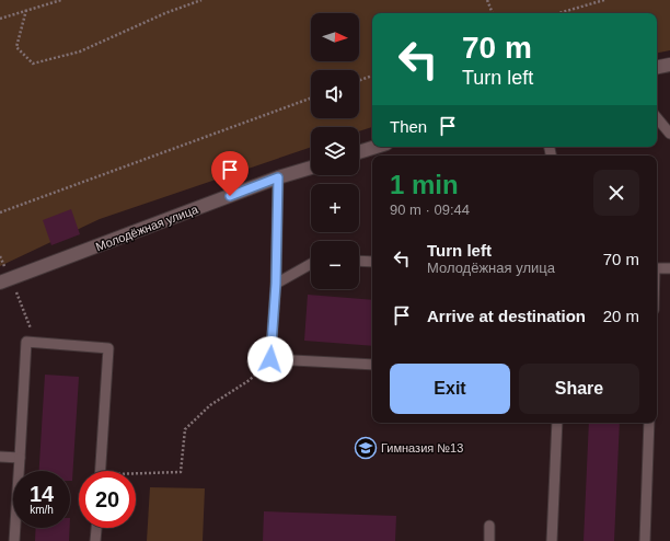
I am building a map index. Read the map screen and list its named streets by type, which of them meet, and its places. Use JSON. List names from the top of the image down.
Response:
{
  "streets": {
    "street": ["Молодёжная улица"]
  },
  "places": {
    "school or university": ["Гимназия №13"]
  },
  "north": "right",
  "page": {
    "map_buttons": ["+", "−"],
    "turn": ["70 m", "Turn left"],
    "then": "Then",
    "heading": ["1 min", "90 m · 09:44"],
    "list": [
      {
        "name": "Turn left",
        "note": "Молодёжная улица",
        "value": "70 m"
      },
      {
        "name": "Arrive at destination",
        "value": "20 m"
      }
    ],
    "buttons": ["Exit", "Share"],
    "speed": "14 km/h",
    "limit": "20"
  }
}
